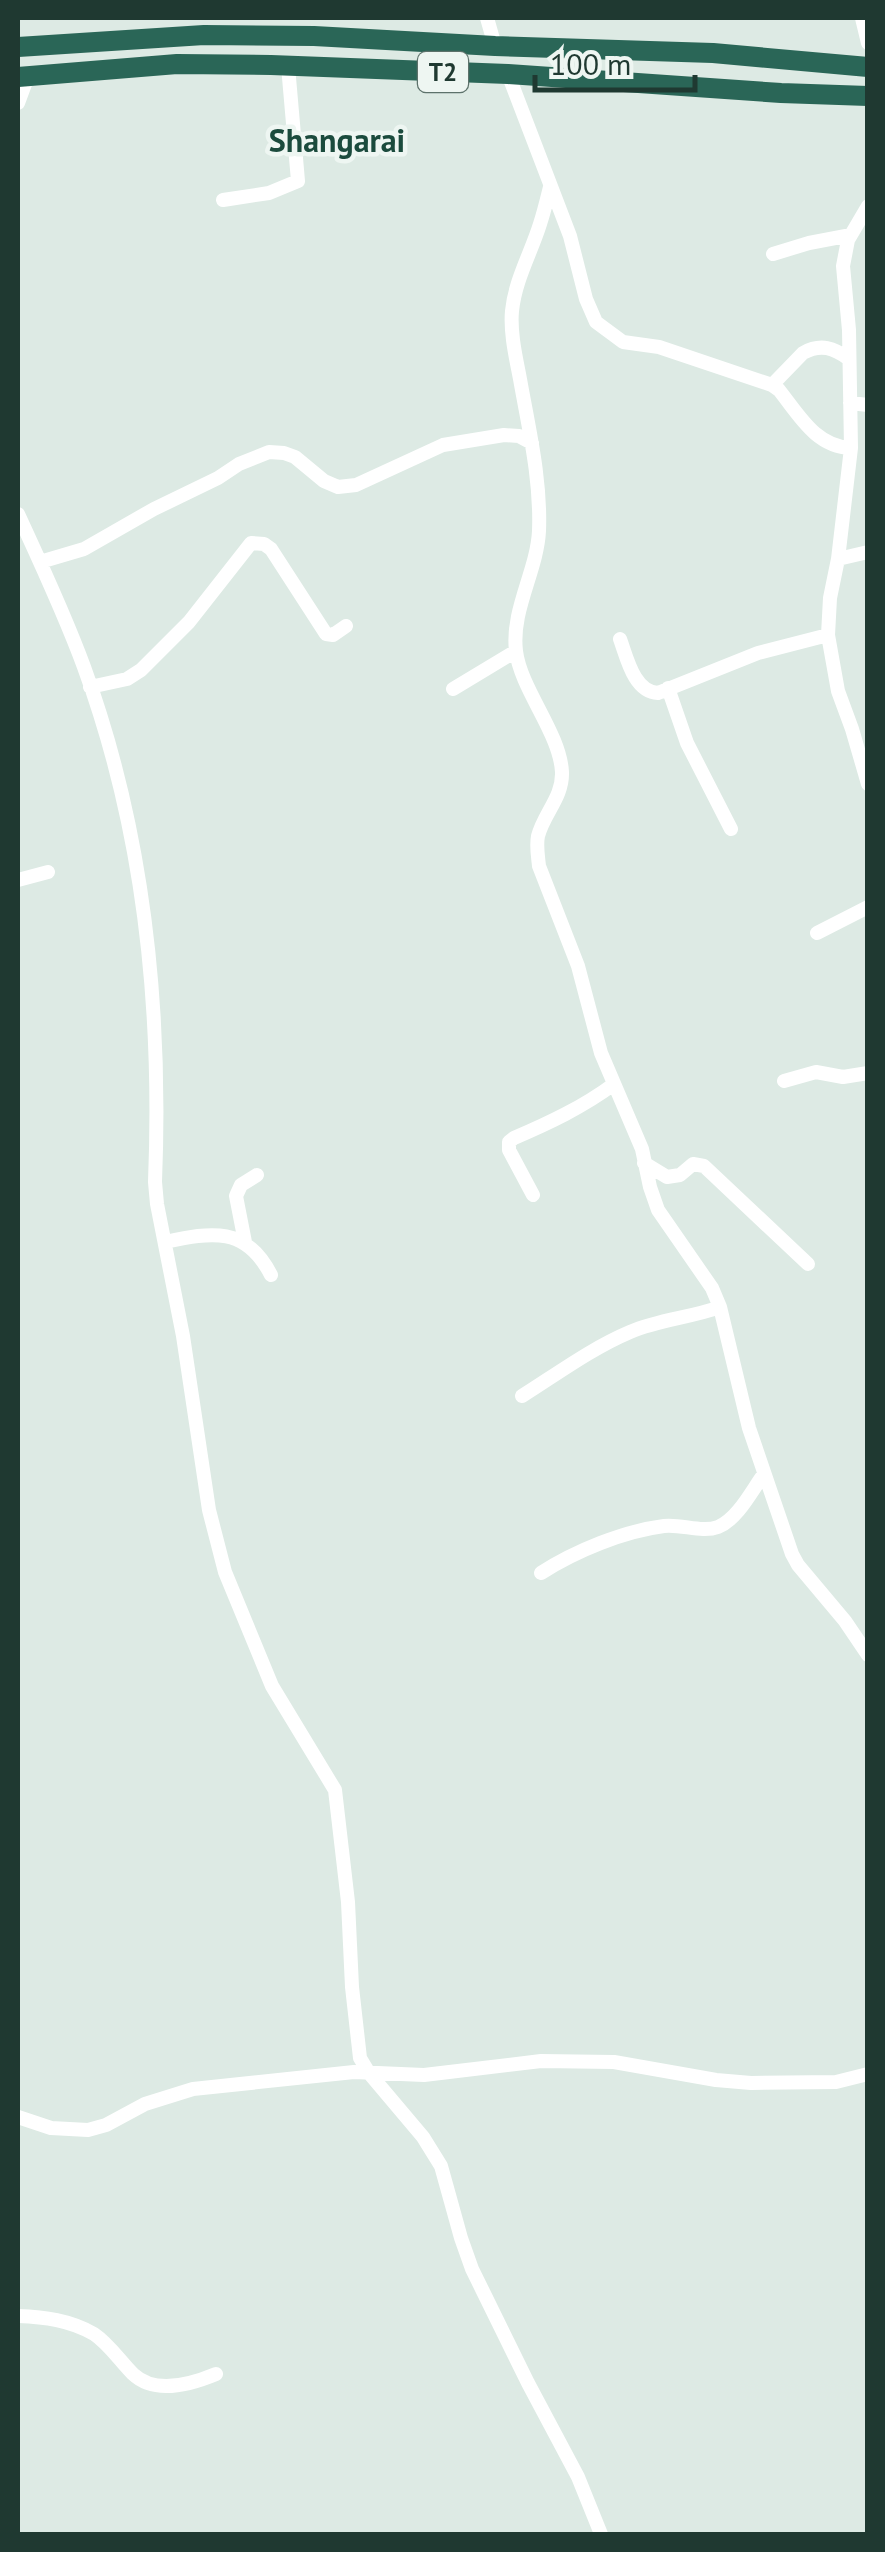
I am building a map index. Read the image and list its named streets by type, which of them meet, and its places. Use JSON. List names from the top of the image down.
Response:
{
  "streets": {
    "highway": ["T2"]
  },
  "districts": ["Shangarai"],
  "scale_bar": "100 m"
}
